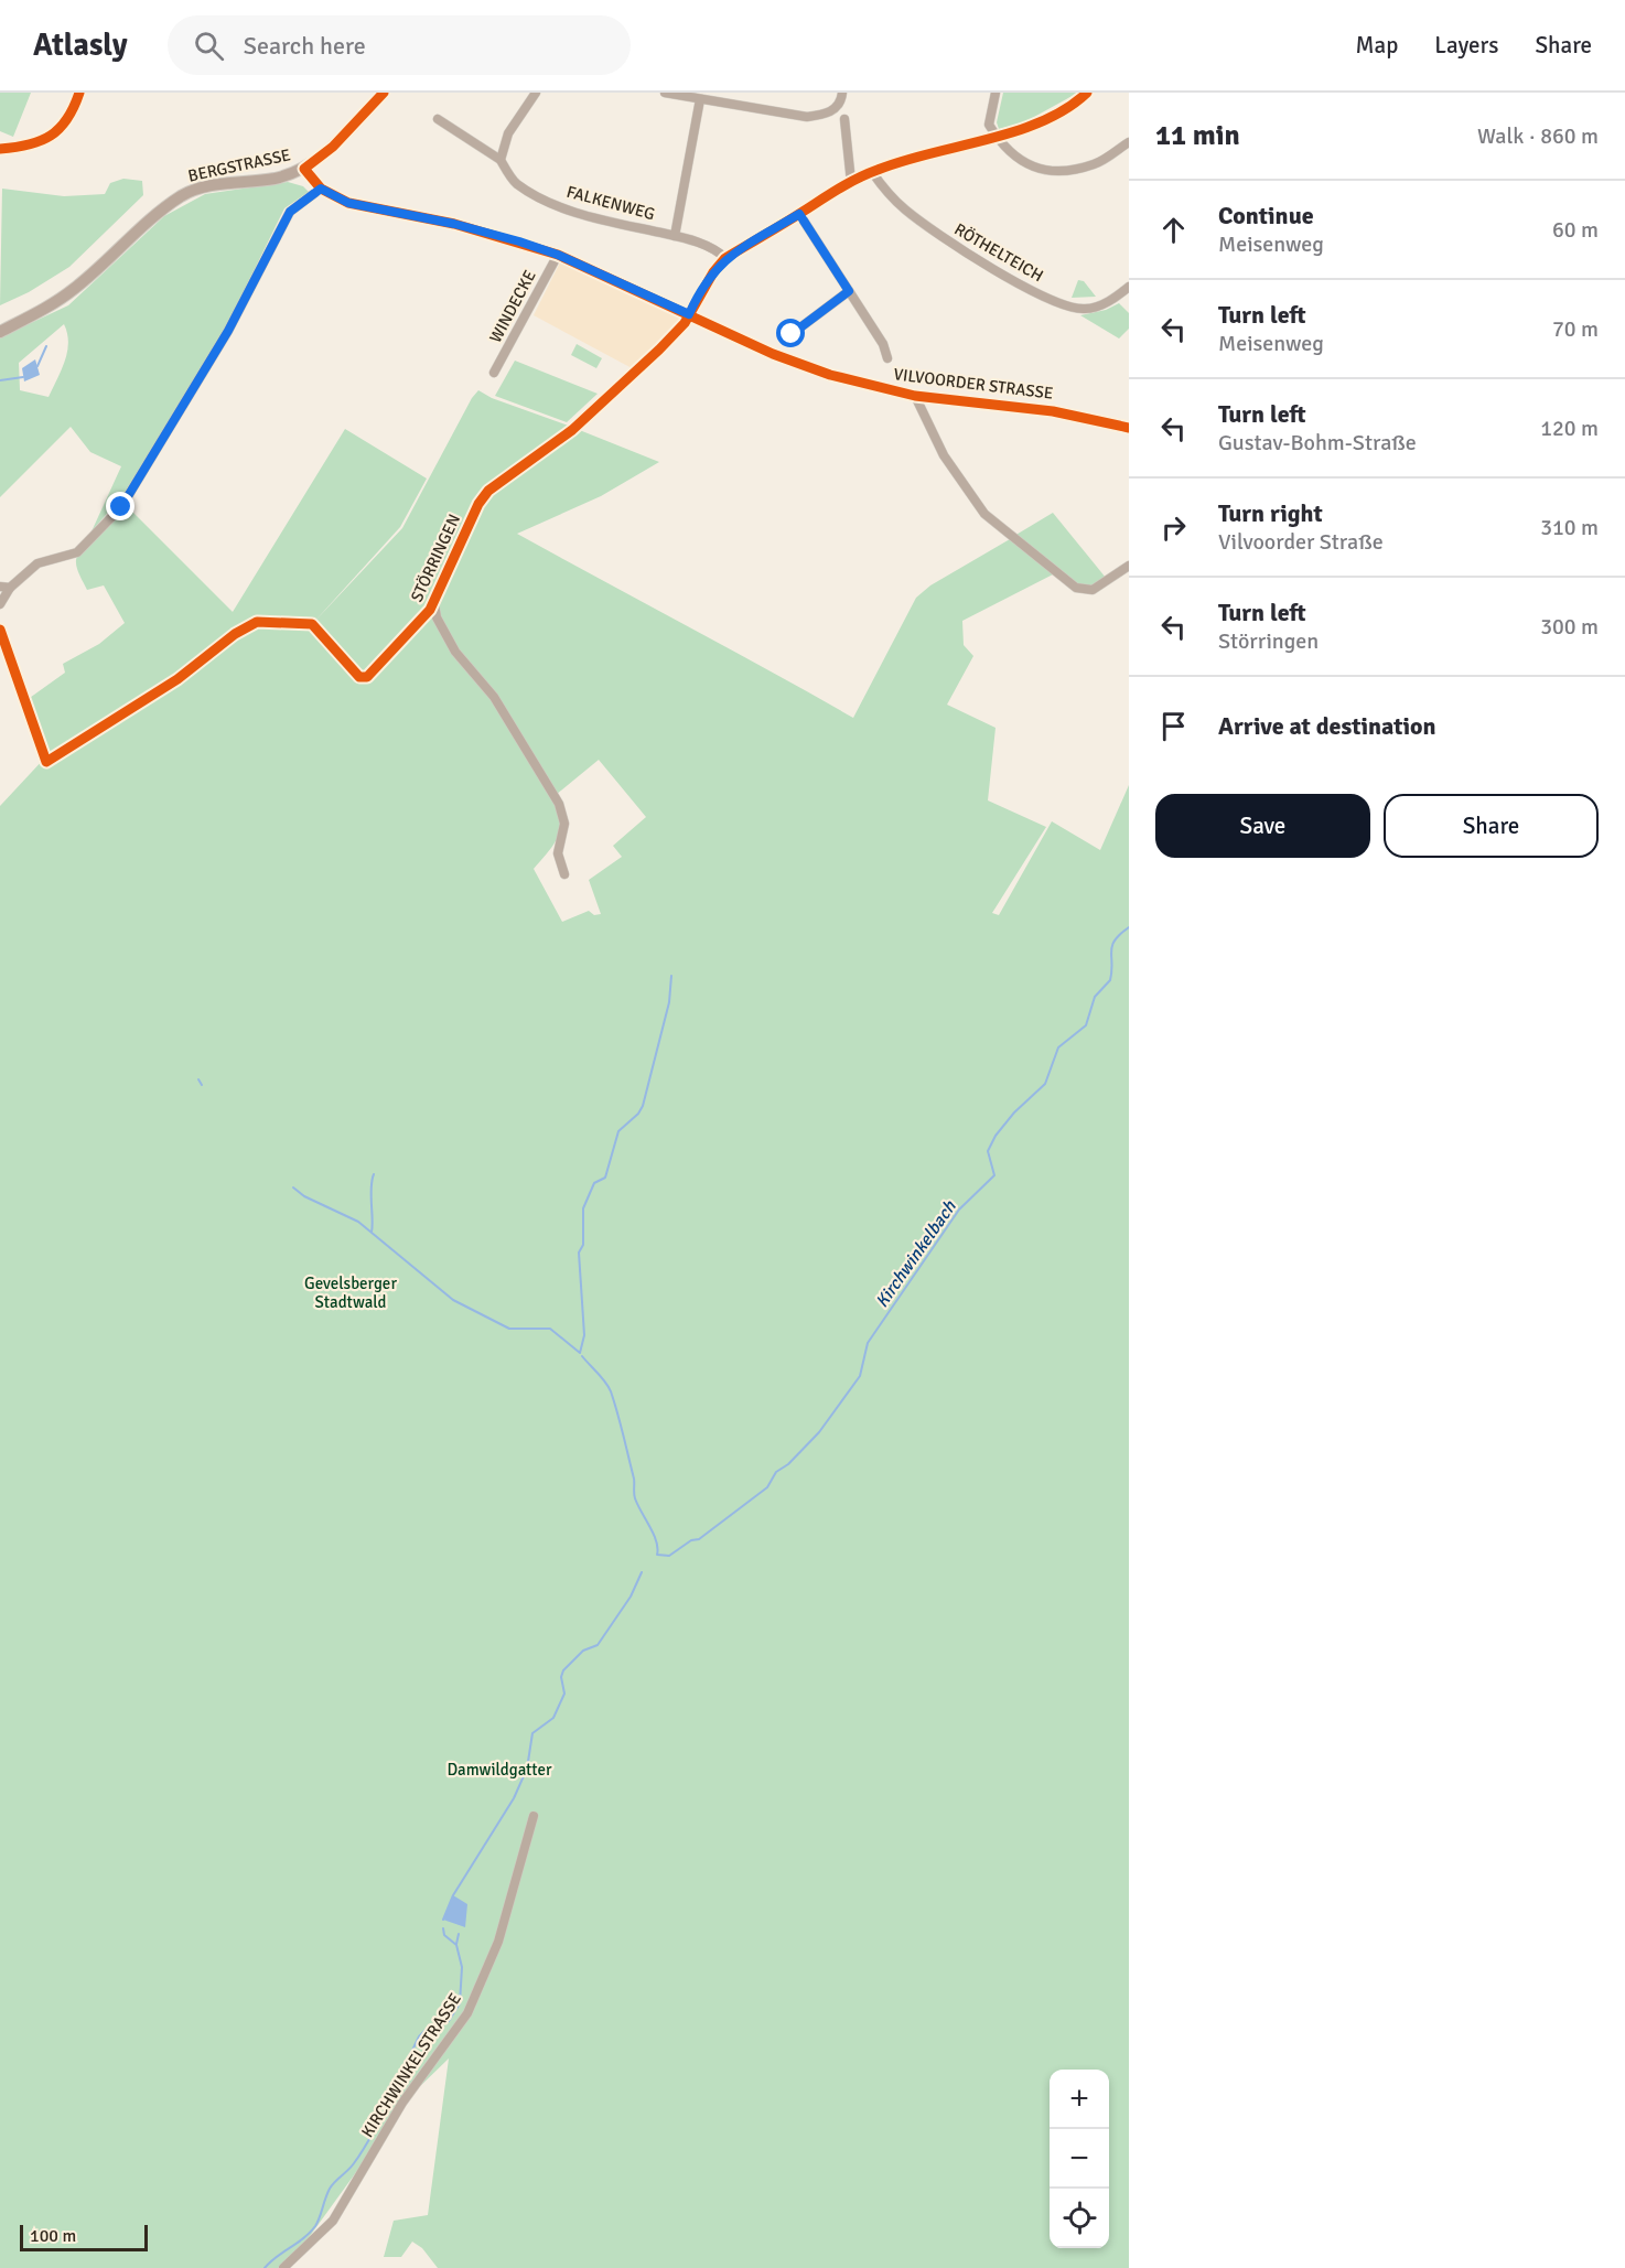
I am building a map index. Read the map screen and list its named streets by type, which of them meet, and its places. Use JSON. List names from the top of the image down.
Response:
{
  "streets": {
    "street": [
      "BERGSTRASSE",
      "FALKENWEG",
      "RÖTHELTEICH",
      "WINDECKE",
      "VILVOORDER STRASSE",
      "STÖRRINGEN",
      "KIRCHWINKELSTRASSE"
    ]
  },
  "crossings": [
    ["BERGSTRASSE", "VILVOORDER STRASSE"],
    ["FALKENWEG", "STÖRRINGEN"],
    ["WINDECKE", "VILVOORDER STRASSE"],
    ["VILVOORDER STRASSE", "STÖRRINGEN"]
  ],
  "water": ["Kirchwinkelbach"],
  "parks": ["Gevelsberger Stadtwald", "Damwildgatter"],
  "scale_bar": "100 m",
  "page": {
    "header": "Atlasly",
    "search": "Search here",
    "nav": ["Map", "Layers", "Share"],
    "heading": ["11 min", "Walk · 860 m"],
    "list": [
      ["Continue", "Meisenweg", "60 m"],
      ["Turn left", "Meisenweg", "70 m"],
      ["Turn left", "Gustav-Bohm-Straße", "120 m"],
      ["Turn right", "Vilvoorder Straße", "310 m"],
      ["Turn left", "Störringen", "300 m"],
      "Arrive at destination"
    ],
    "buttons": ["Save", "Share"],
    "map_buttons": ["+", "−"],
    "scale": "100 m"
  }
}
